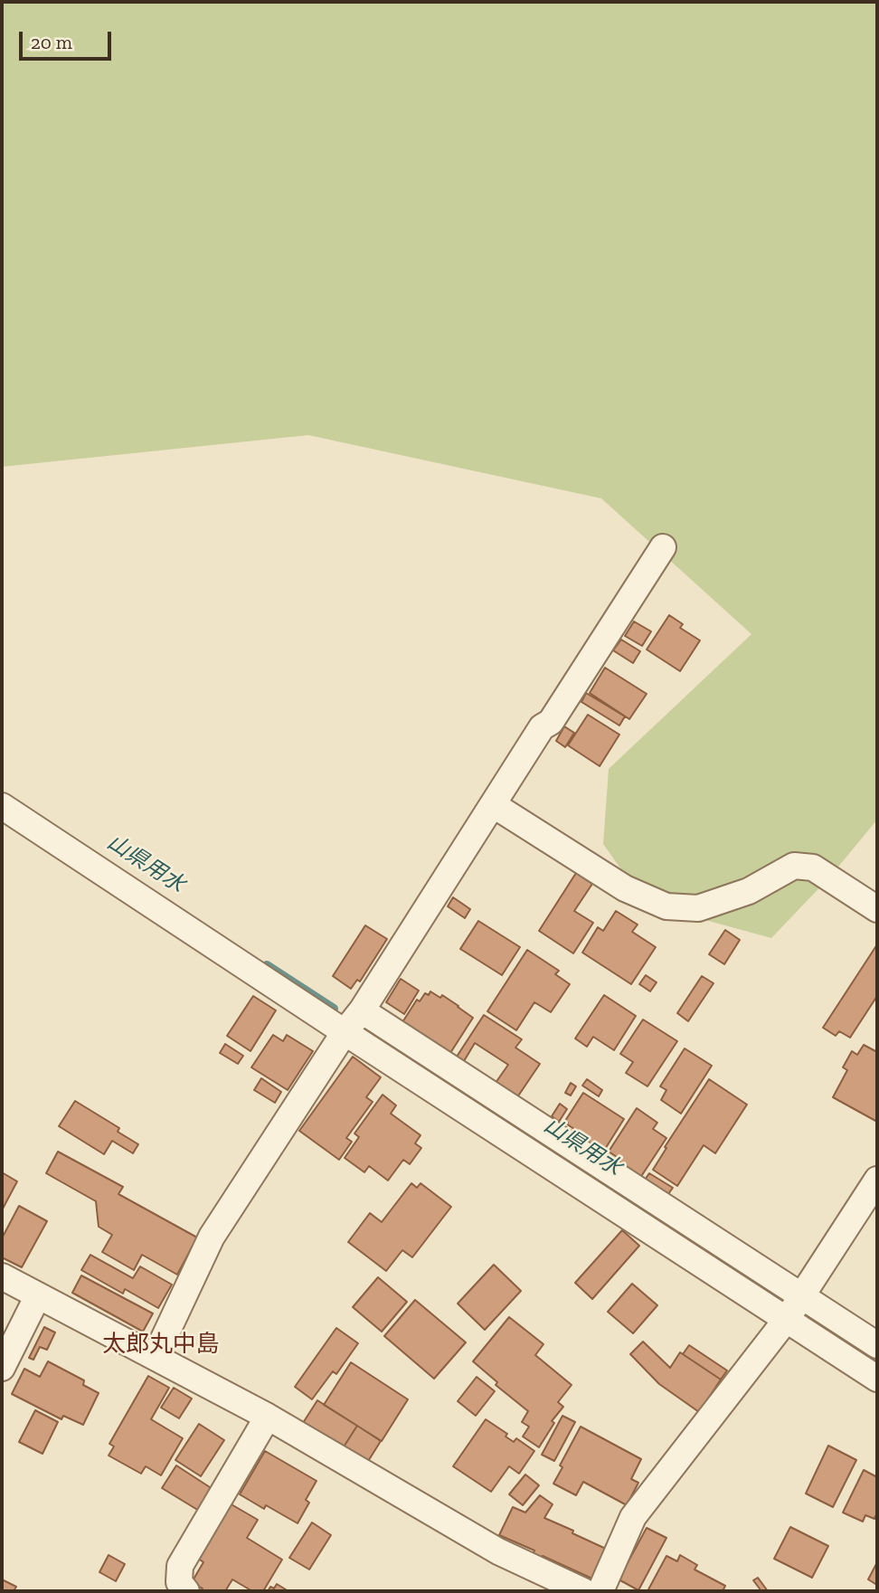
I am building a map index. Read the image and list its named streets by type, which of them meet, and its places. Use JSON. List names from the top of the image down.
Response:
{
  "districts": ["太郎丸中島"],
  "water": ["山県用水"],
  "scale_bar": "20 m"
}
